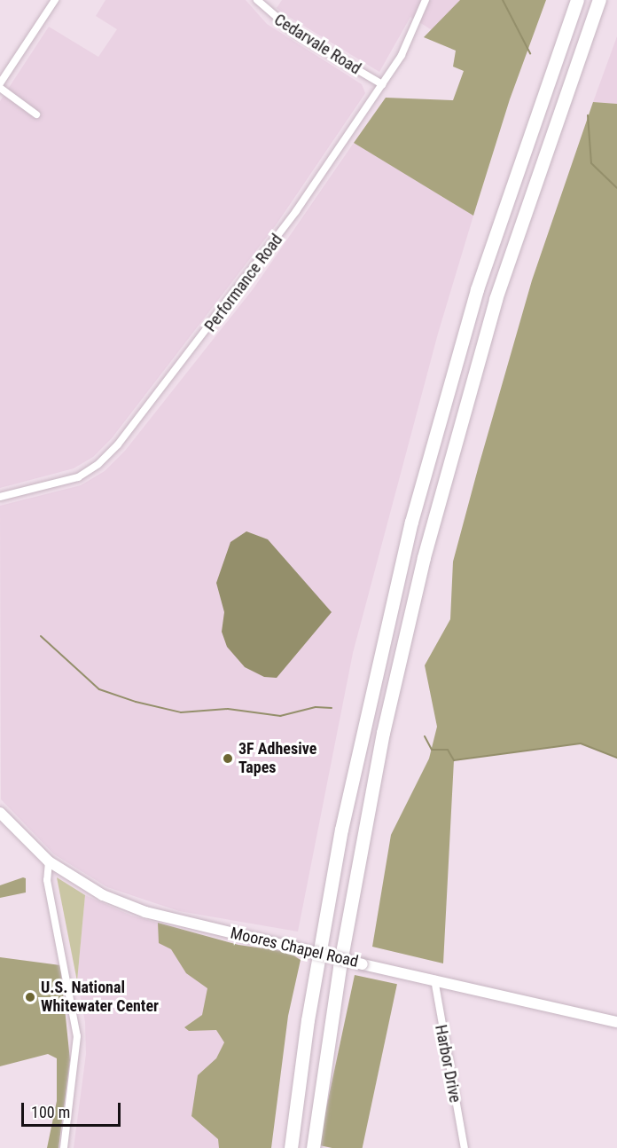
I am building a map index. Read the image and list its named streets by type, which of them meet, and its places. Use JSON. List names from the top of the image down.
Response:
{
  "streets": {
    "main road": ["Moores Chapel Road"],
    "street": ["Cedarvale Road", "Performance Road", "Harbor Drive"]
  },
  "crossings": [
    ["Cedarvale Road", "Performance Road"],
    ["Moores Chapel Road", "Harbor Drive"]
  ],
  "places": ["3F Adhesive Tapes", "U.S. National Whitewater Center"],
  "scale_bar": "100 m"
}
